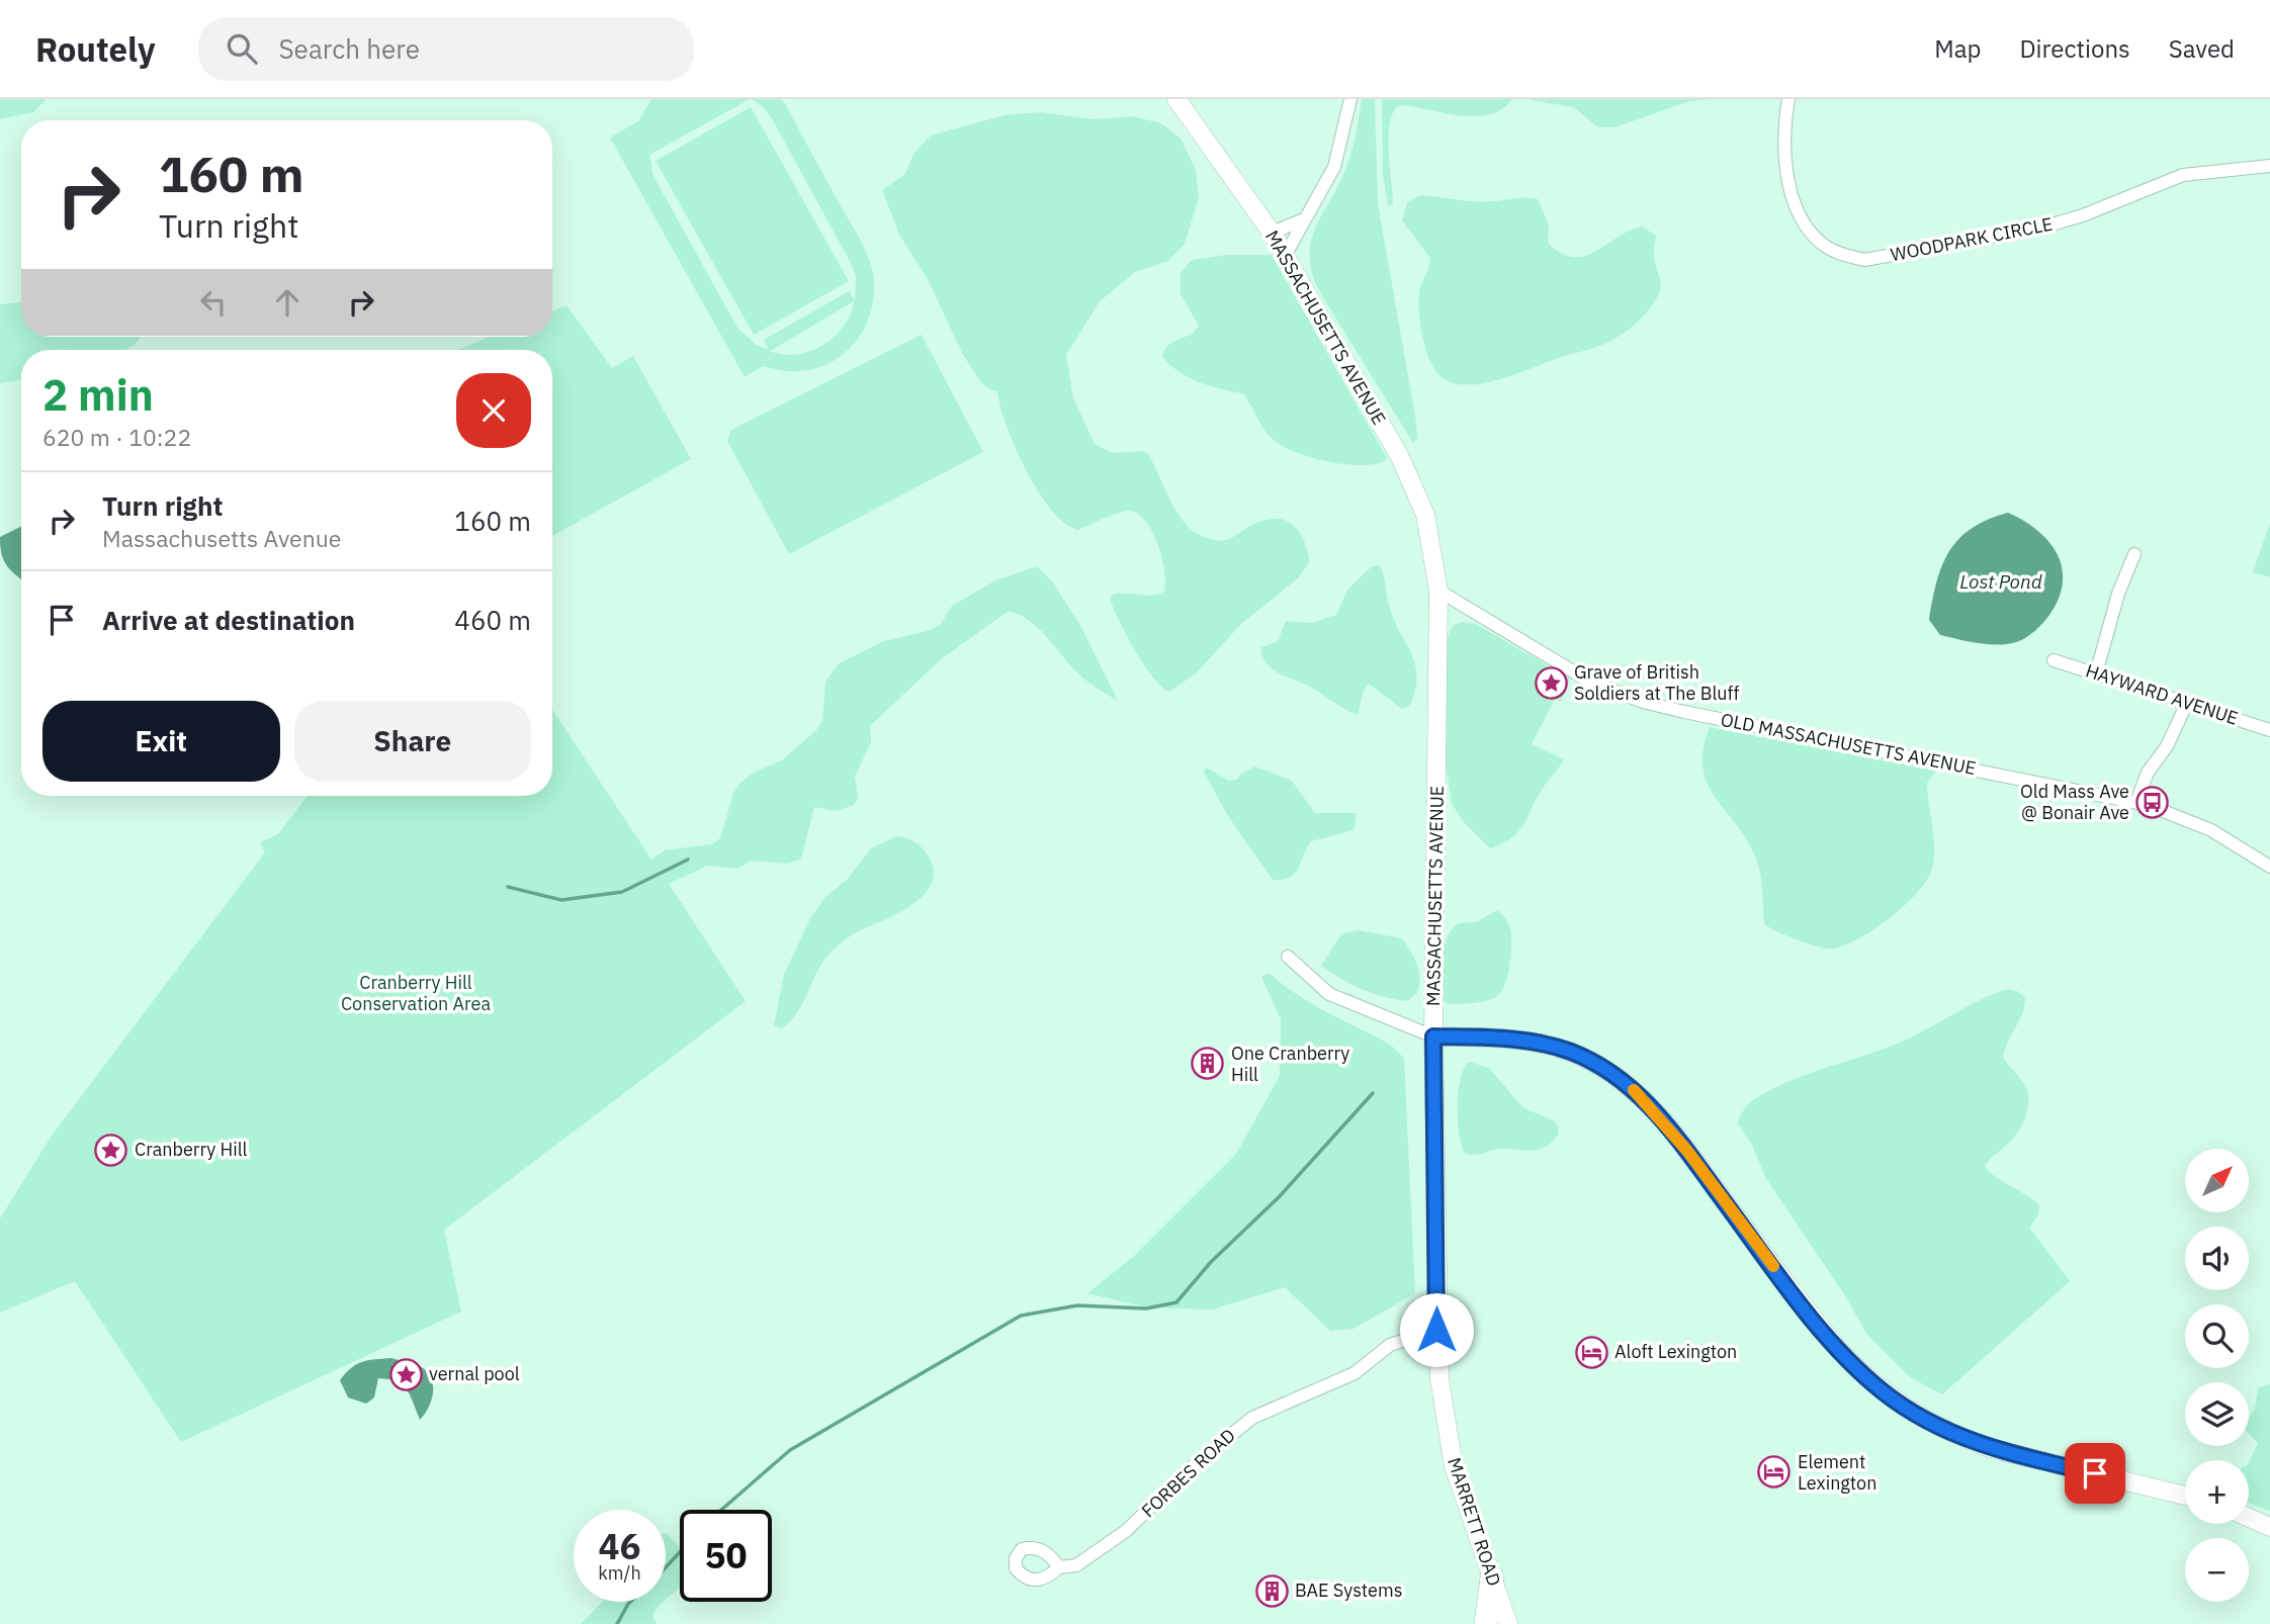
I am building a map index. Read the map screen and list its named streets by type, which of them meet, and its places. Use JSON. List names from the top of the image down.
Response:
{
  "streets": {
    "main road": ["MASSACHUSETTS AVENUE", "MARRETT ROAD"],
    "street": [
      "WOODPARK CIRCLE",
      "HAYWARD AVENUE",
      "OLD MASSACHUSETTS AVENUE",
      "FORBES ROAD"
    ]
  },
  "crossings": [
    ["MASSACHUSETTS AVENUE", "OLD MASSACHUSETTS AVENUE"],
    ["MASSACHUSETTS AVENUE", "MARRETT ROAD"],
    ["FORBES ROAD", "MARRETT ROAD"]
  ],
  "water": ["Lost Pond"],
  "parks": ["Cranberry Hill Conservation Area"],
  "places": {
    "place": ["Grave of British Soldiers at The Bluff", "Cranberry Hill", "vernal pool"],
    "bus stop": ["Old Mass Ave @ Bonair Ave"],
    "building": ["One Cranberry Hill", "BAE Systems"],
    "hotel": ["Aloft Lexington", "Element Lexington"]
  },
  "north": "top right",
  "page": {
    "header": "Routely",
    "search": "Search here",
    "nav": ["Map", "Directions", "Saved"],
    "turn": ["160 m", "Turn right"],
    "heading": ["2 min", "620 m · 10:22"],
    "list": [
      {
        "name": "Turn right",
        "note": "Massachusetts Avenue",
        "value": "160 m"
      },
      {
        "name": "Arrive at destination",
        "value": "460 m"
      }
    ],
    "buttons": ["Exit", "Share"],
    "map_buttons": ["+", "−"],
    "speed": "46 km/h",
    "limit": "50"
  }
}
